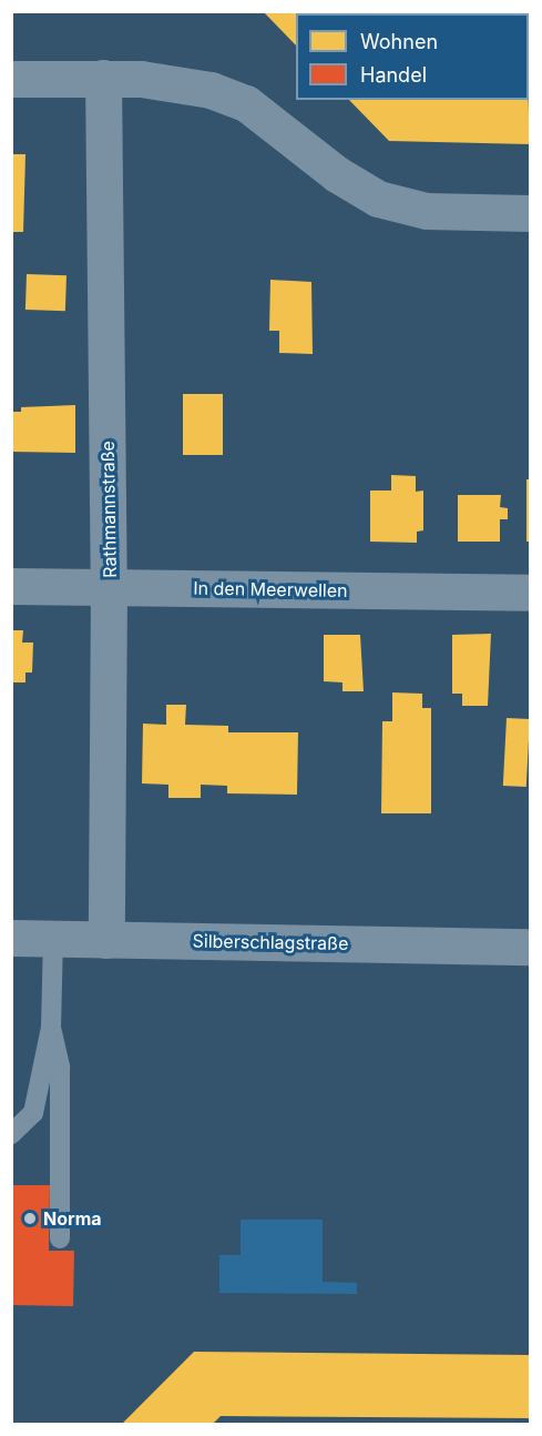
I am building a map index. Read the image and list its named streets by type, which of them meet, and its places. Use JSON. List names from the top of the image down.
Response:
{
  "streets": {
    "street": ["Rathmannstraße", "In den Meerwellen", "Silberschlagstraße"]
  },
  "crossings": [
    ["Rathmannstraße", "In den Meerwellen"],
    ["Rathmannstraße", "Silberschlagstraße"]
  ],
  "places": ["Norma"],
  "legend": ["Wohnen", "Handel"]
}
